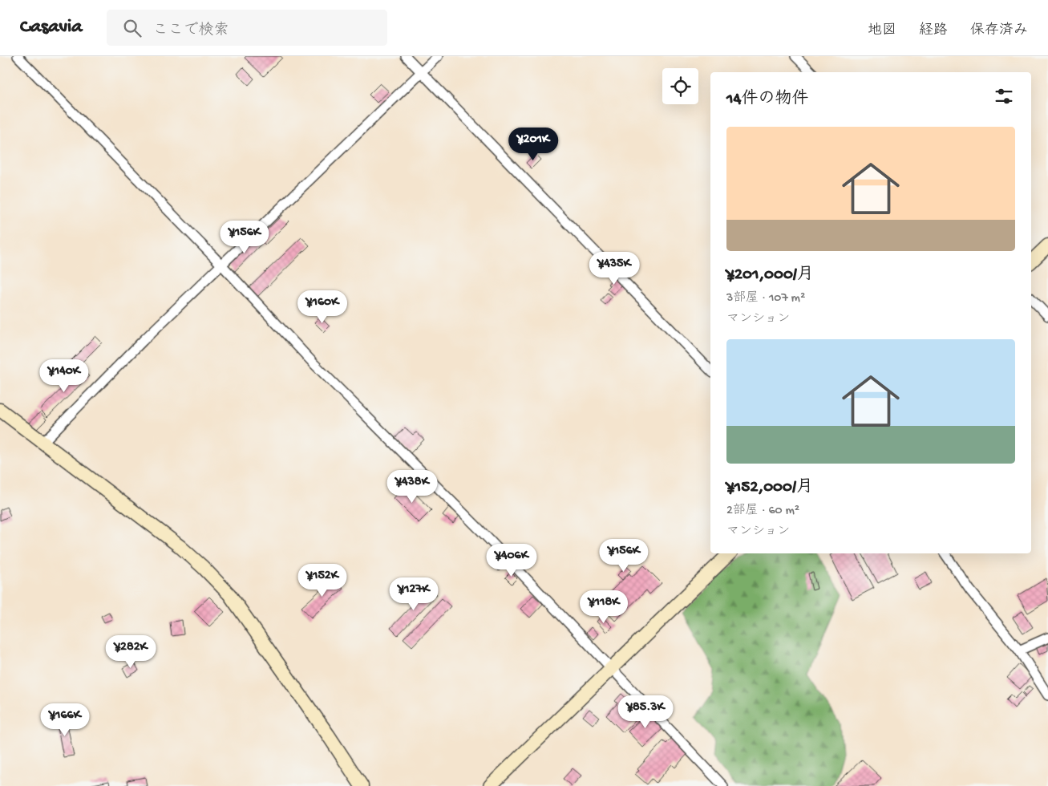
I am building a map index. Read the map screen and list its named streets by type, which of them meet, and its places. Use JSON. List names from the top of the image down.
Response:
{
  "page": {
    "header": "Casavia",
    "search": "ここで検索",
    "nav": ["地図", "経路", "保存済み"],
    "heading": "14件の物件",
    "list": [
      {
        "name": "¥201,000/月",
        "note": "3部屋 · 107 m² · マンション"
      },
      {
        "name": "¥152,000/月",
        "note": "2部屋 · 60 m² · マンション"
      }
    ],
    "price": [
      "¥201K",
      "¥156K",
      "¥435K",
      "¥160K",
      "¥140K",
      "¥438K",
      "¥156K",
      "¥406K",
      "¥152K",
      "¥127K",
      "¥118K",
      "¥282K",
      "¥85.3K",
      "¥166K"
    ]
  }
}
